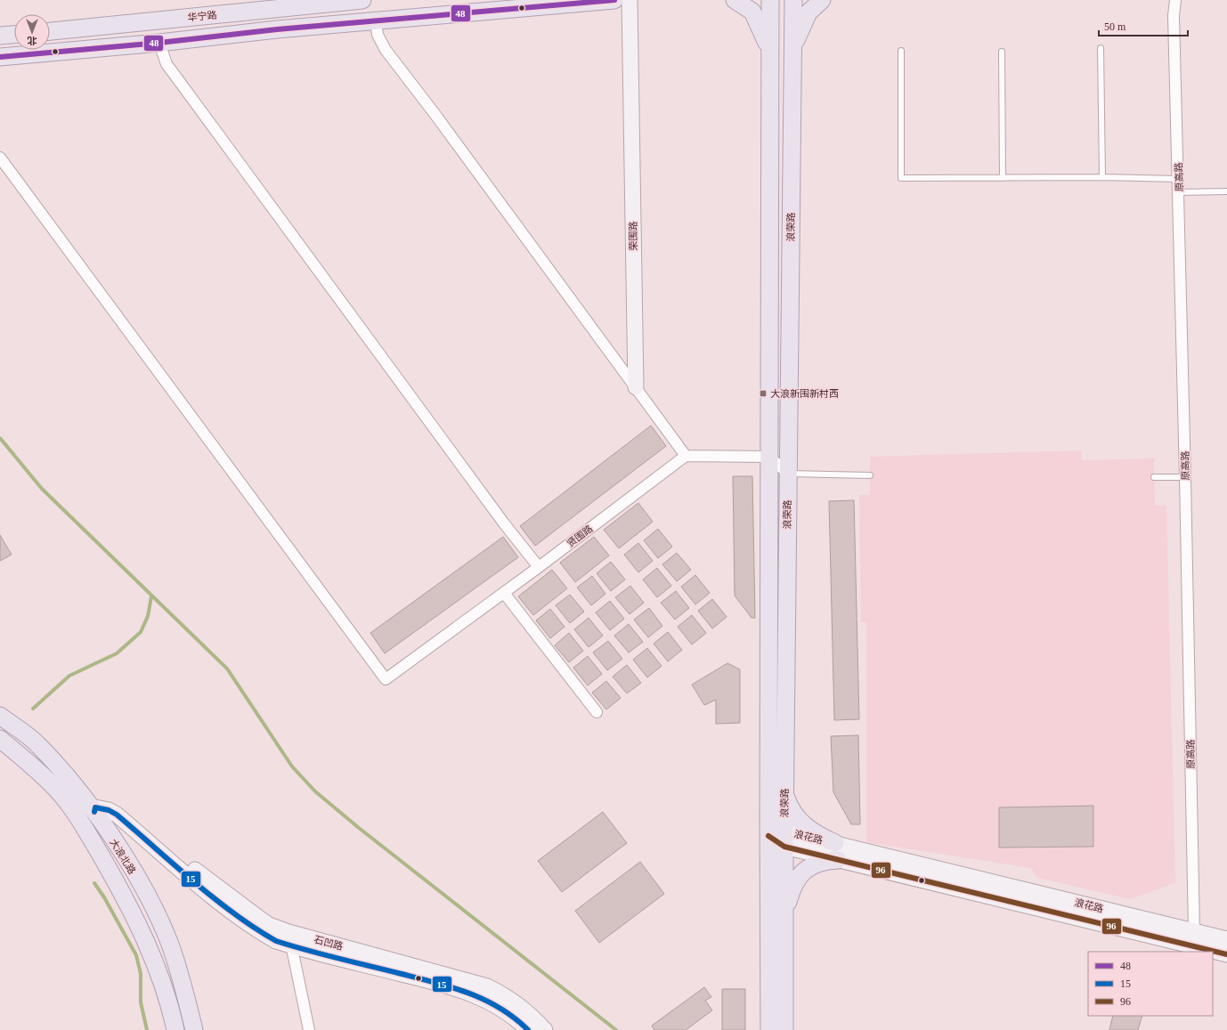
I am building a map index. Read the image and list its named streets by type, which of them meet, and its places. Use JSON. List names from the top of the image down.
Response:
{
  "streets": {
    "main road": [
      "华宁路",
      "浪荣路",
      "荣围路",
      "浪花路",
      "大浪北路",
      "石凹路"
    ],
    "street": ["原高路", "贤围路"]
  },
  "crossings": [
    ["原高路", "浪花路"],
    ["浪荣路", "浪花路"],
    ["大浪北路", "石凹路"]
  ],
  "places": {
    "transit": ["大浪新围新村西"]
  },
  "lines": ["transit line 48", "transit line 15", "transit line 96"],
  "legend": ["48", "15", "96"],
  "scale_bar": "50 m",
  "north": "bottom"
}
